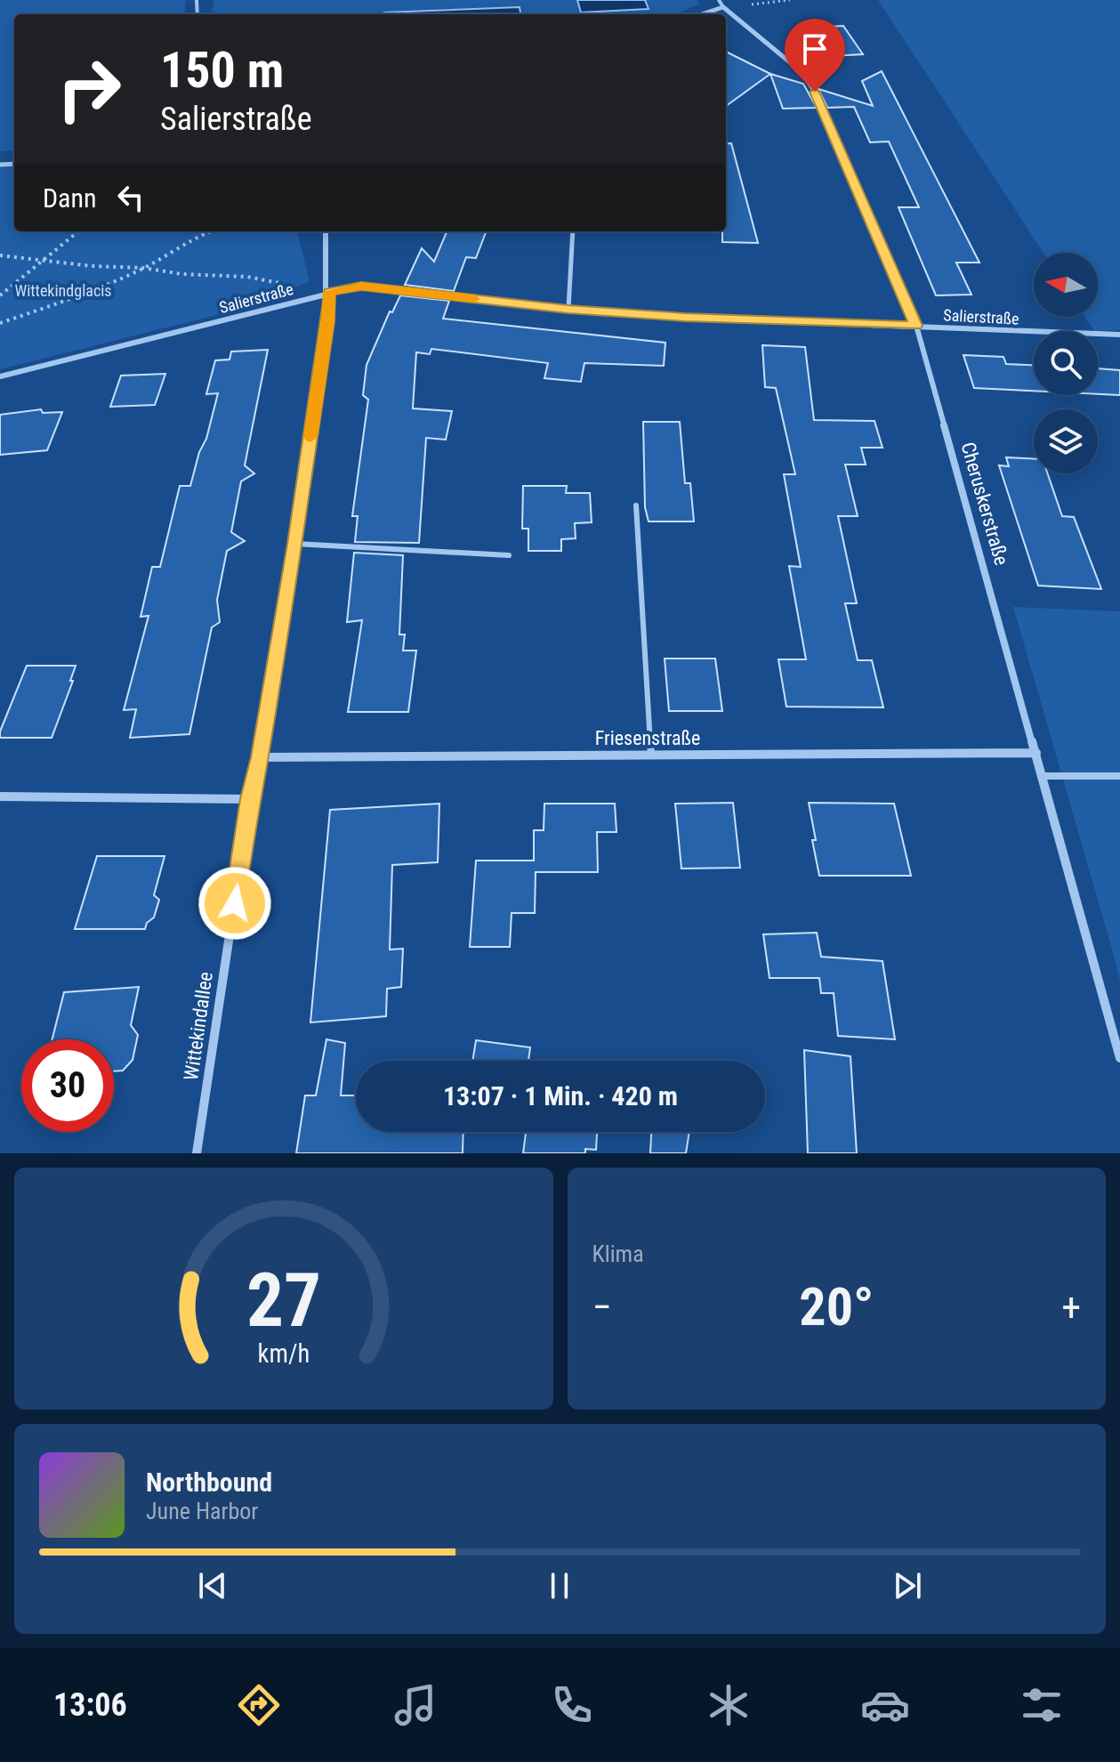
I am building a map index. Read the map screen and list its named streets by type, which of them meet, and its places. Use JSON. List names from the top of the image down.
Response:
{
  "streets": {
    "street": [
      "Salierstraße",
      "Cheruskerstraße",
      "Friesenstraße",
      "Wittekindallee"
    ]
  },
  "crossings": [
    ["Salierstraße", "Cheruskerstraße"],
    ["Salierstraße", "Wittekindallee"],
    ["Cheruskerstraße", "Friesenstraße"],
    ["Friesenstraße", "Wittekindallee"]
  ],
  "parks": ["Wittekindglacis"],
  "north": "left",
  "page": {
    "turn": ["150 m", "Salierstraße"],
    "then": "Dann",
    "limit": "30",
    "trip": "13:07 · 1 Min. · 420 m",
    "tile": "Klima",
    "heat": ["−", "20°", "+"],
    "song": ["Northbound", "June Harbor"],
    "tabs": "13:06",
    "gauge": ["27", "km/h"]
  }
}
